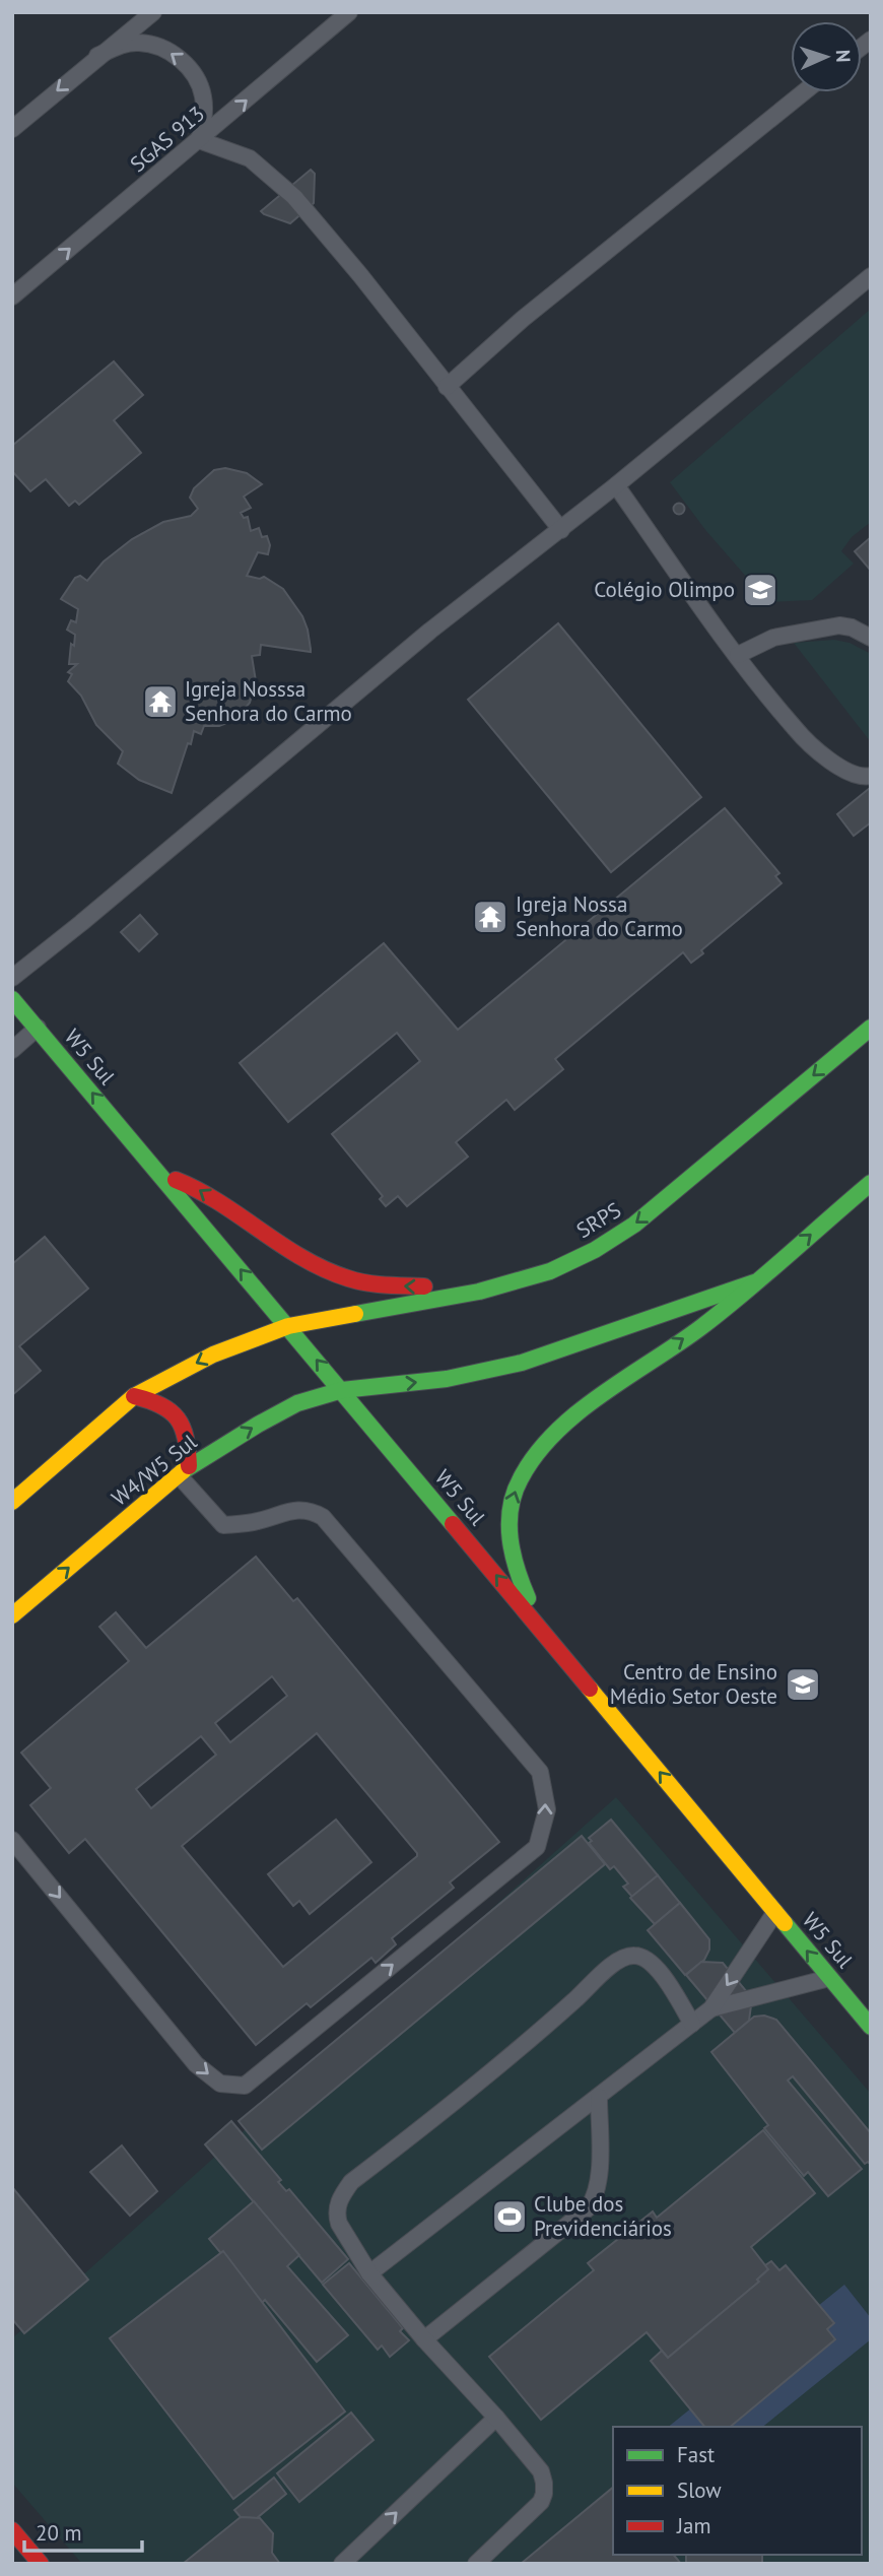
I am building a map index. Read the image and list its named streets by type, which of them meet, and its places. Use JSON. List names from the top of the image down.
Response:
{
  "streets": {
    "main road": ["W5 Sul", "SRPS", "W4/W5 Sul"],
    "lane": ["SGAS 913"]
  },
  "crossings": [
    ["W5 Sul", "SRPS"],
    ["W5 Sul", "W4/W5 Sul"]
  ],
  "one_way": ["W5 Sul"],
  "places": {
    "school or university": ["Colégio Olimpo", "Centro de Ensino Médio Setor Oeste"],
    "temple": ["Igreja Nosssa Senhora do Carmo", "Igreja Nossa Senhora do Carmo"],
    "sports": ["Clube dos Previdenciários"]
  },
  "legend": ["Fast", "Slow", "Jam"],
  "scale_bar": "20 m",
  "north": "right"
}
